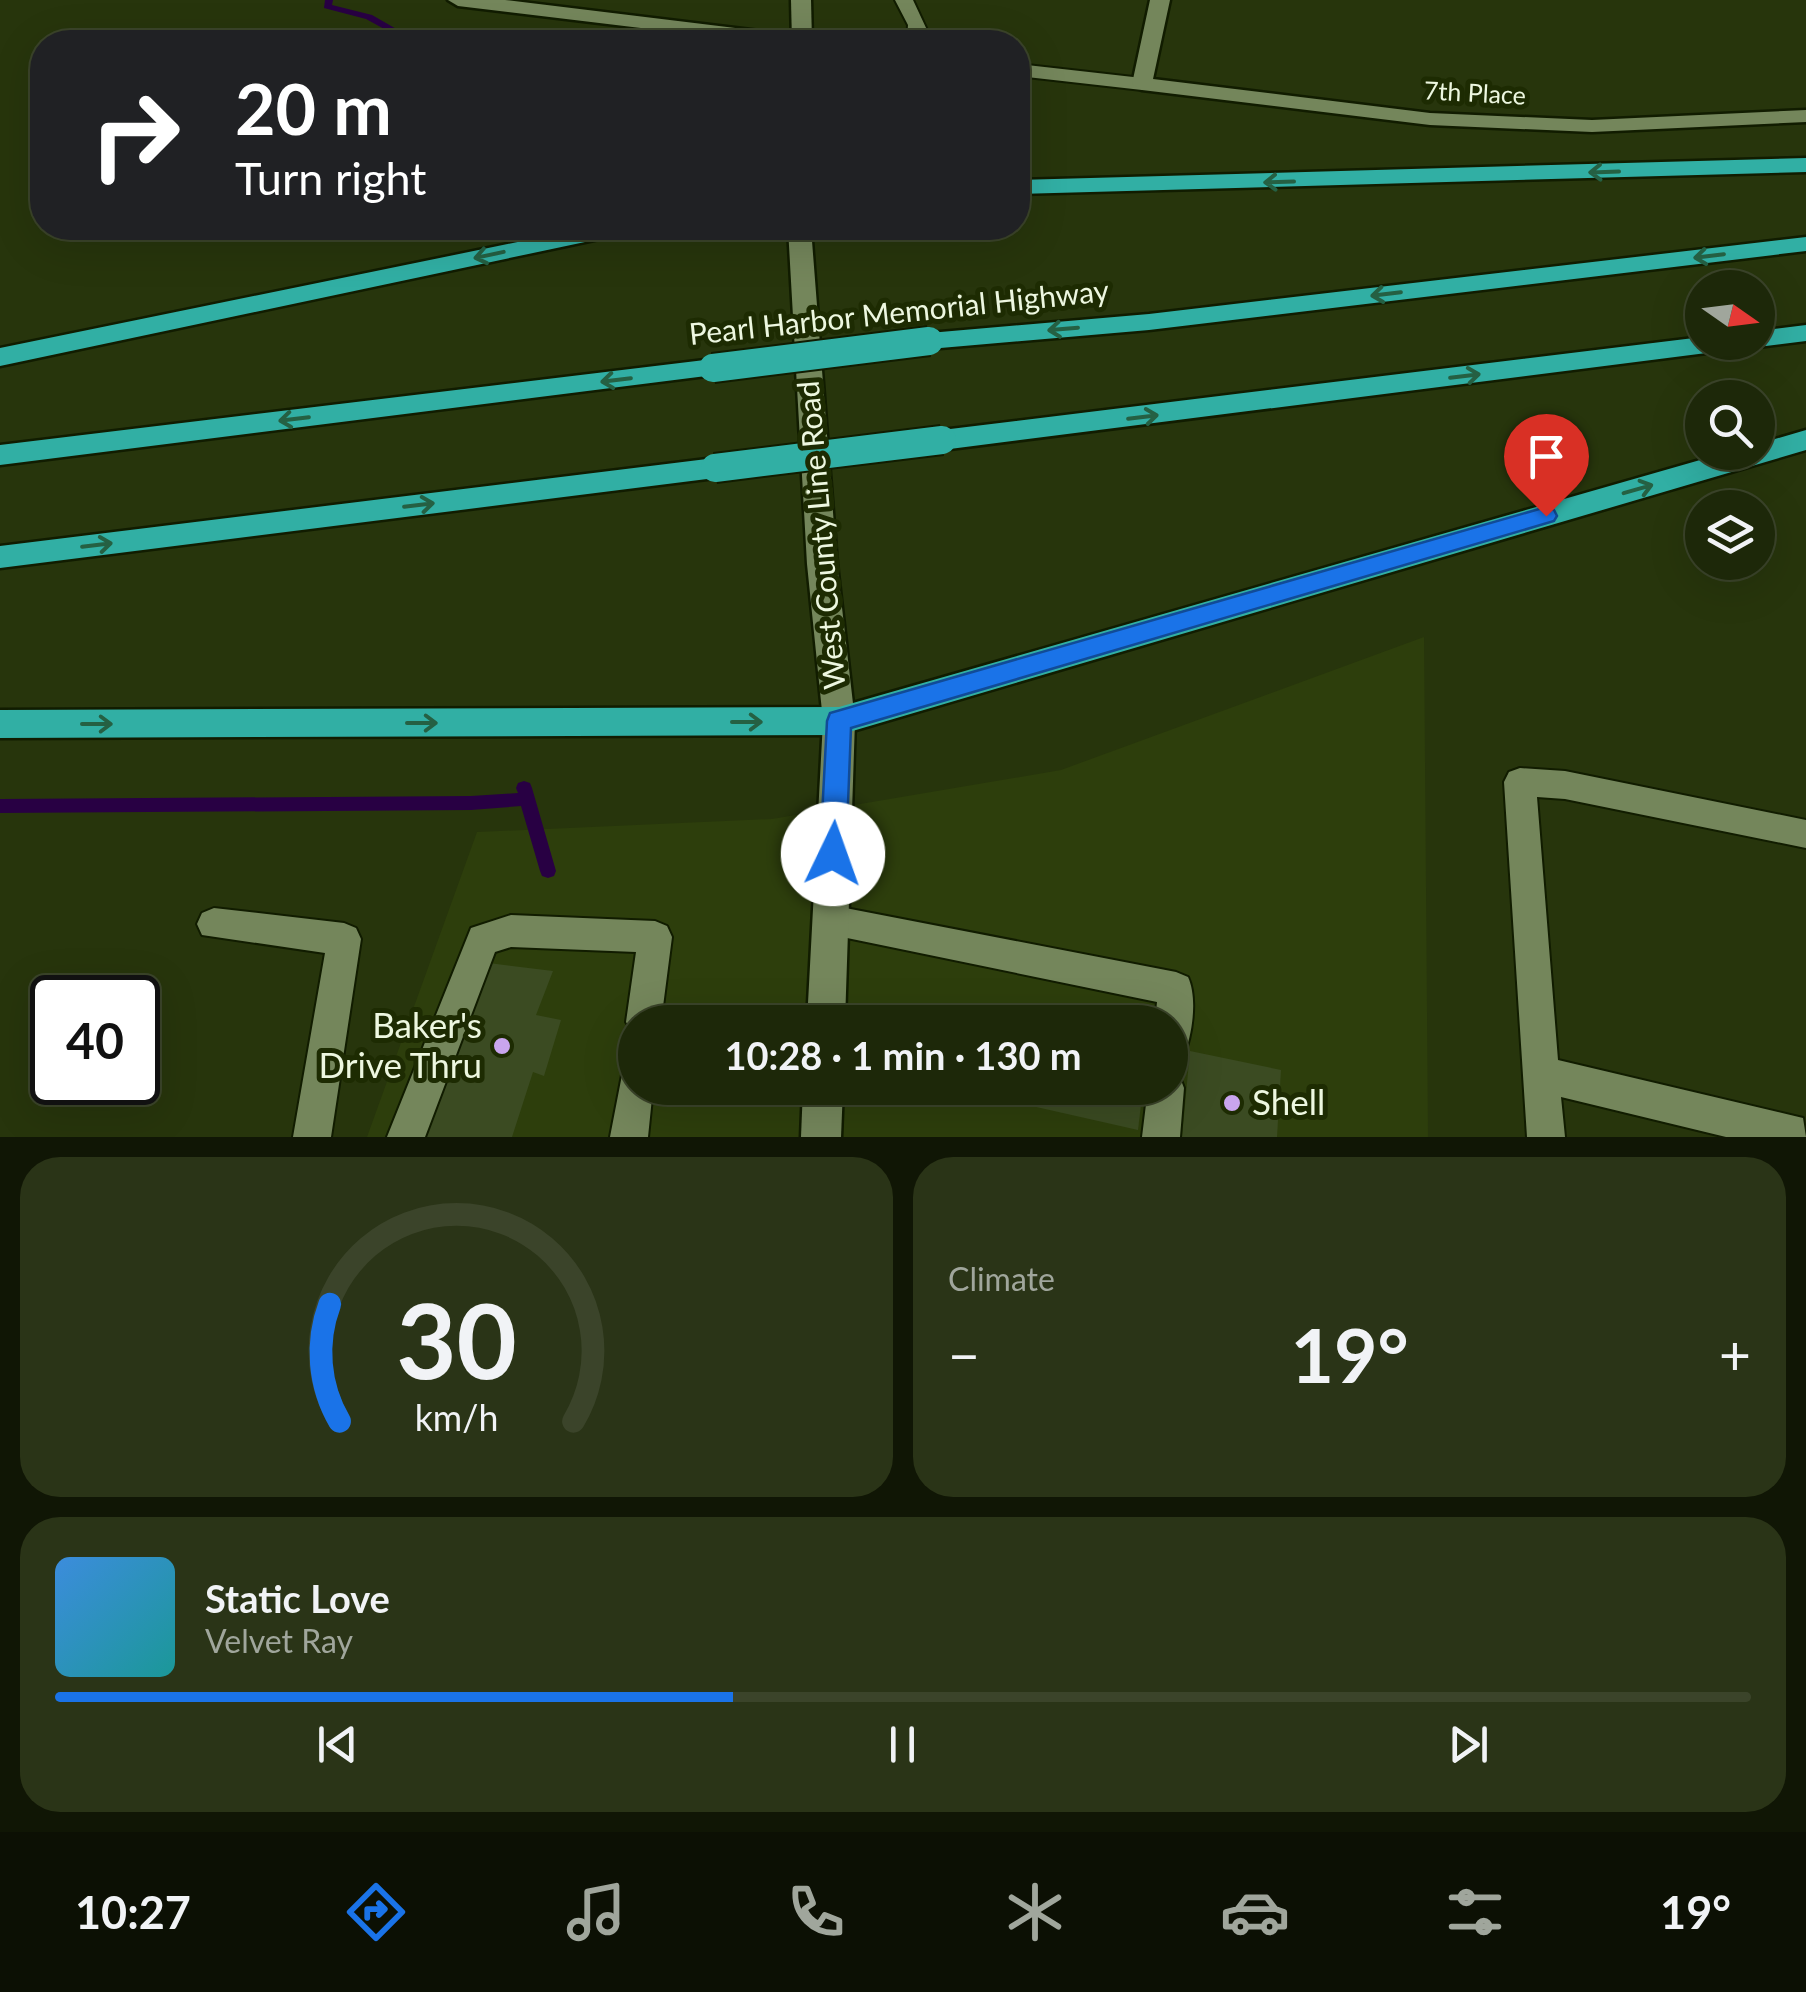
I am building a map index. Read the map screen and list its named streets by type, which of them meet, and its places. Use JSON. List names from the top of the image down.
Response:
{
  "streets": {
    "highway": ["Pearl Harbor Memorial Highway"],
    "street": ["7th Place", "West County Line Road"]
  },
  "places": ["Baker's Drive Thru", "Shell"],
  "north": "right",
  "page": {
    "turn": ["20 m", "Turn right"],
    "limit": "40",
    "trip": "10:28 · 1 min · 130 m",
    "tile": "Climate",
    "heat": ["−", "19°", "+"],
    "song": ["Static Love", "Velvet Ray"],
    "tabs": ["10:27", "19°"],
    "gauge": ["30", "km/h"]
  }
}
